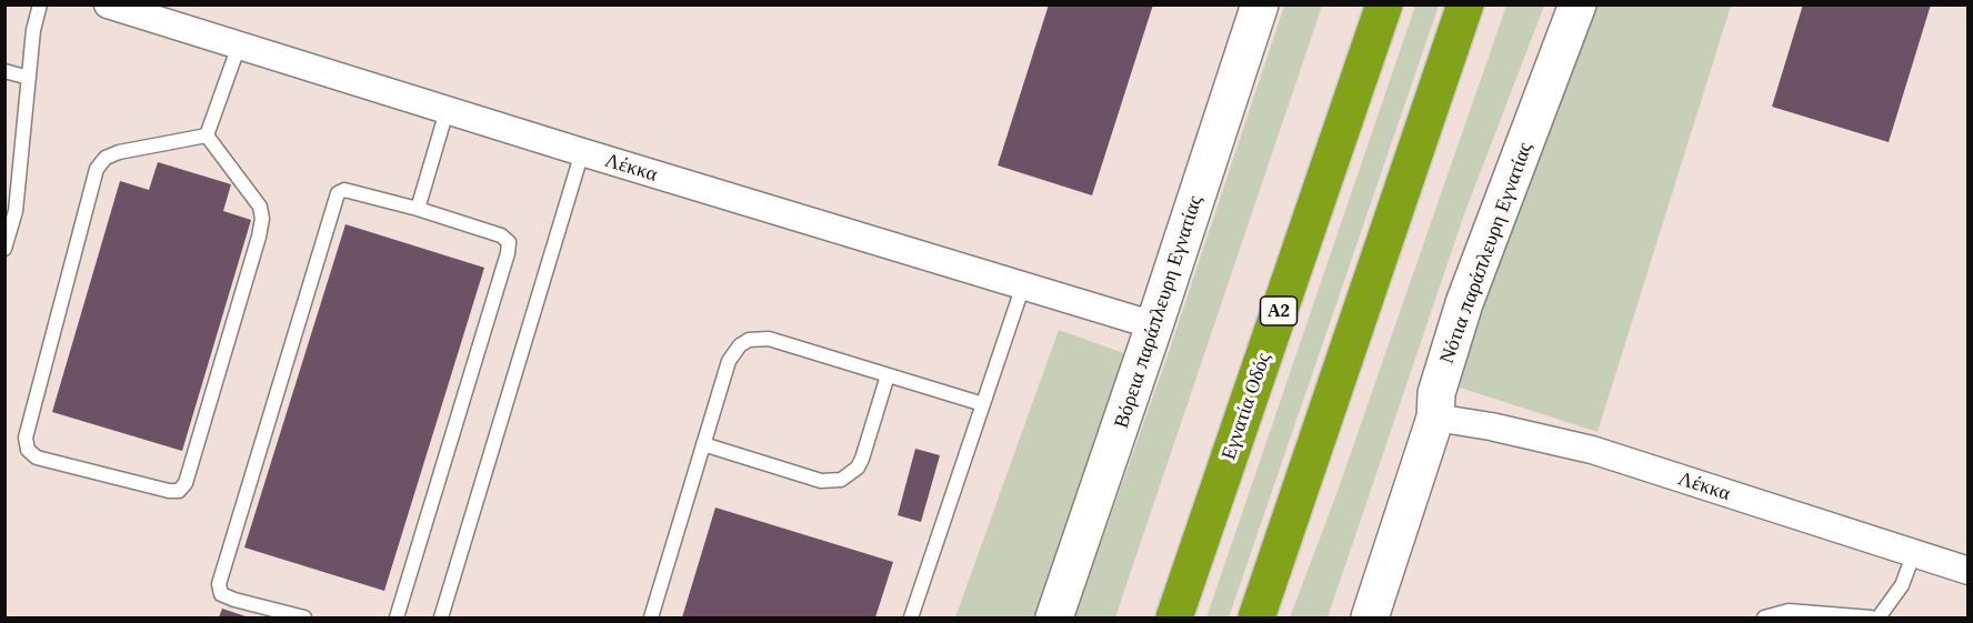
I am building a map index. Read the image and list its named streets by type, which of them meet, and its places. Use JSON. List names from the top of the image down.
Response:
{
  "streets": {
    "highway": ["Α2", "Εγνατία Οδός"],
    "street": ["Λέκκα", "Νότια παράπλευρη Εγνατίας", "Βόρεια παράπλευρη Εγνατίας"]
  },
  "crossings": [
    ["Λέκκα", "Νότια παράπλευρη Εγνατίας"],
    ["Λέκκα", "Βόρεια παράπλευρη Εγνατίας"]
  ]
}
